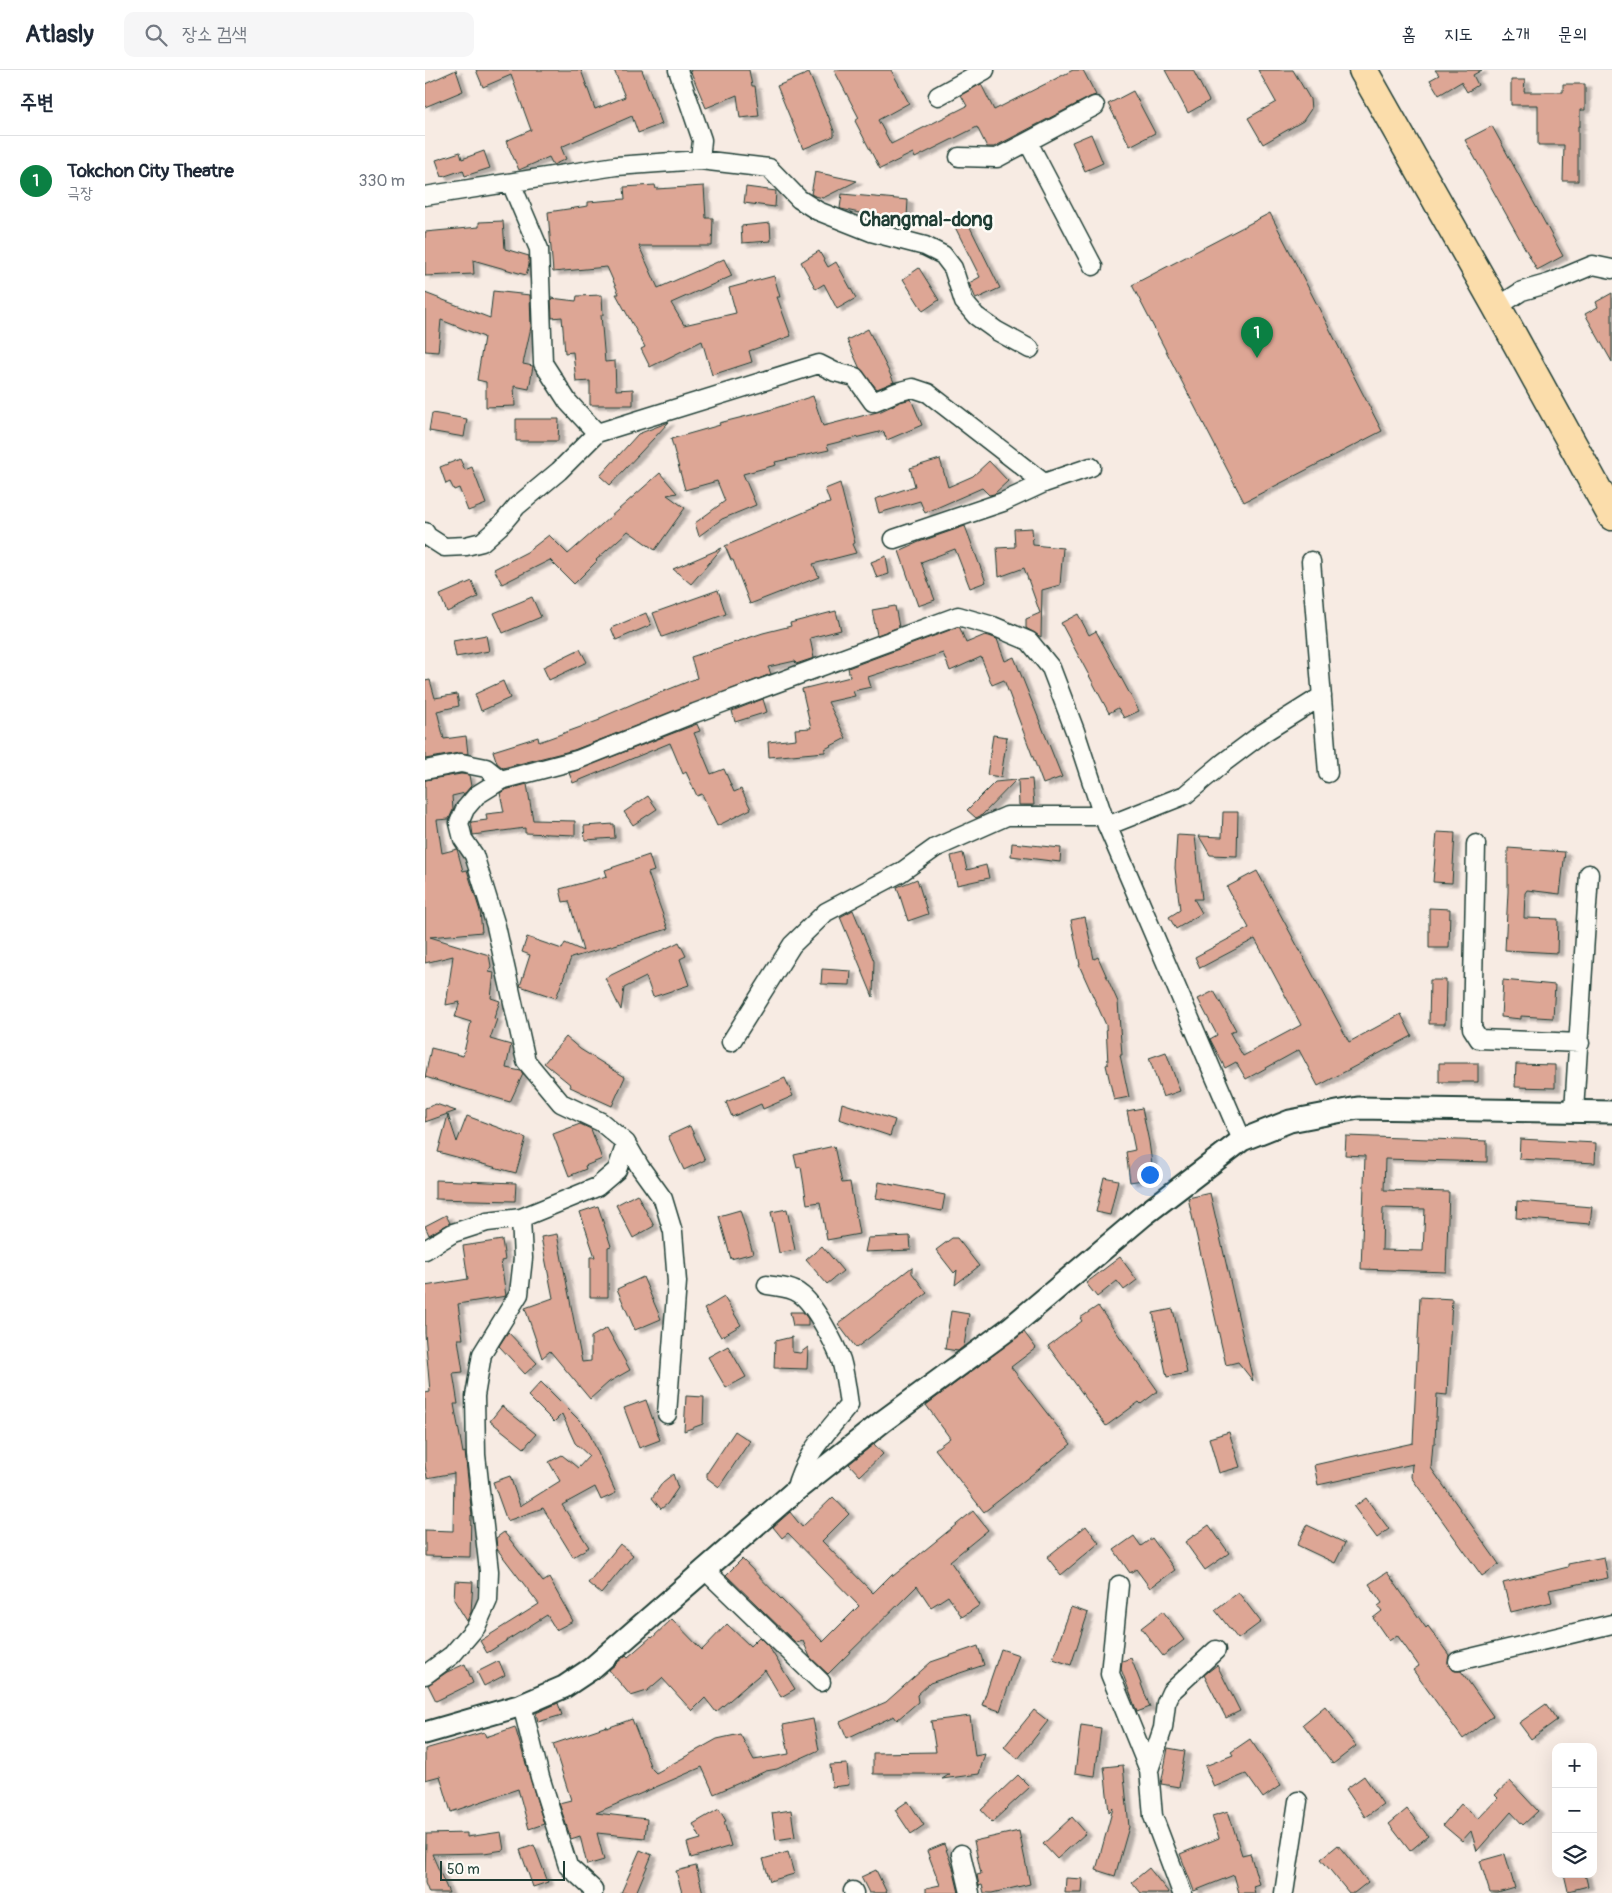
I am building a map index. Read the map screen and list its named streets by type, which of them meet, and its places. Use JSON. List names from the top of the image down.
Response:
{
  "districts": ["Changmal-dong"],
  "scale_bar": "50 m",
  "page": {
    "header": "Atlasly",
    "search": "장소 검색",
    "nav": [
      "홈",
      "지도",
      "소개",
      "문의"
    ],
    "heading": "주변",
    "list": [
      {
        "mark": "1",
        "name": "Tokchon City Theatre",
        "note": "극장",
        "value": "330 m"
      }
    ],
    "pins": "1",
    "map_buttons": ["+", "−"],
    "scale": "50 m"
  }
}
